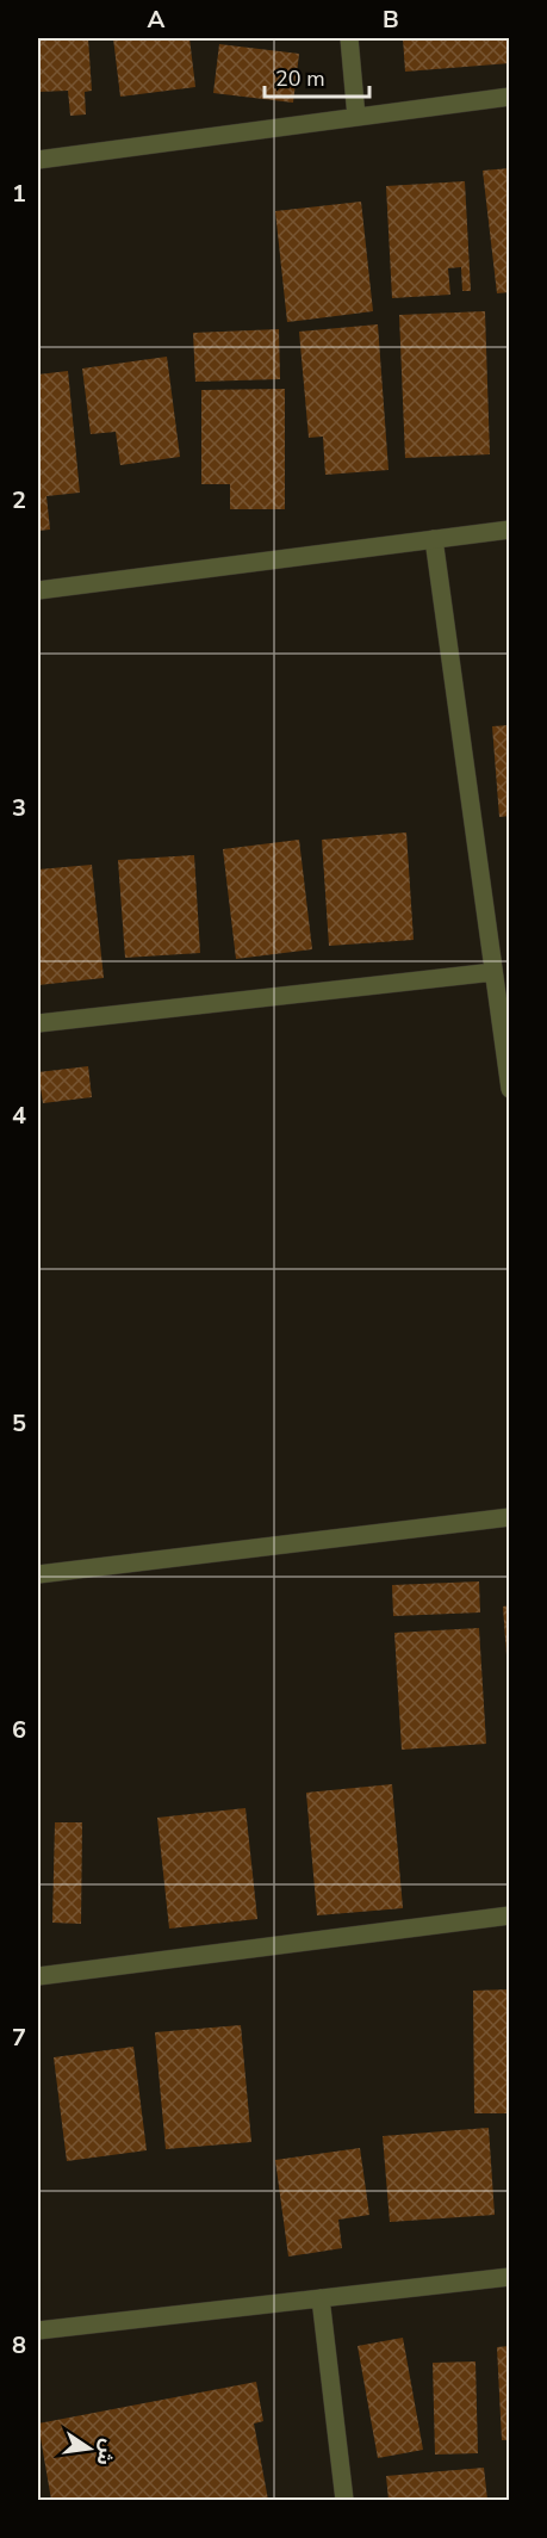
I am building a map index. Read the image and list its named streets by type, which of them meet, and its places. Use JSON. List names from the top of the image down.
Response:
{
  "scale_bar": "20 m",
  "north": "right",
  "grid": {
    "columns": ["A", "B"],
    "rows": [
      "1",
      "2",
      "3",
      "4",
      "5",
      "6",
      "7",
      "8"
    ]
  }
}
